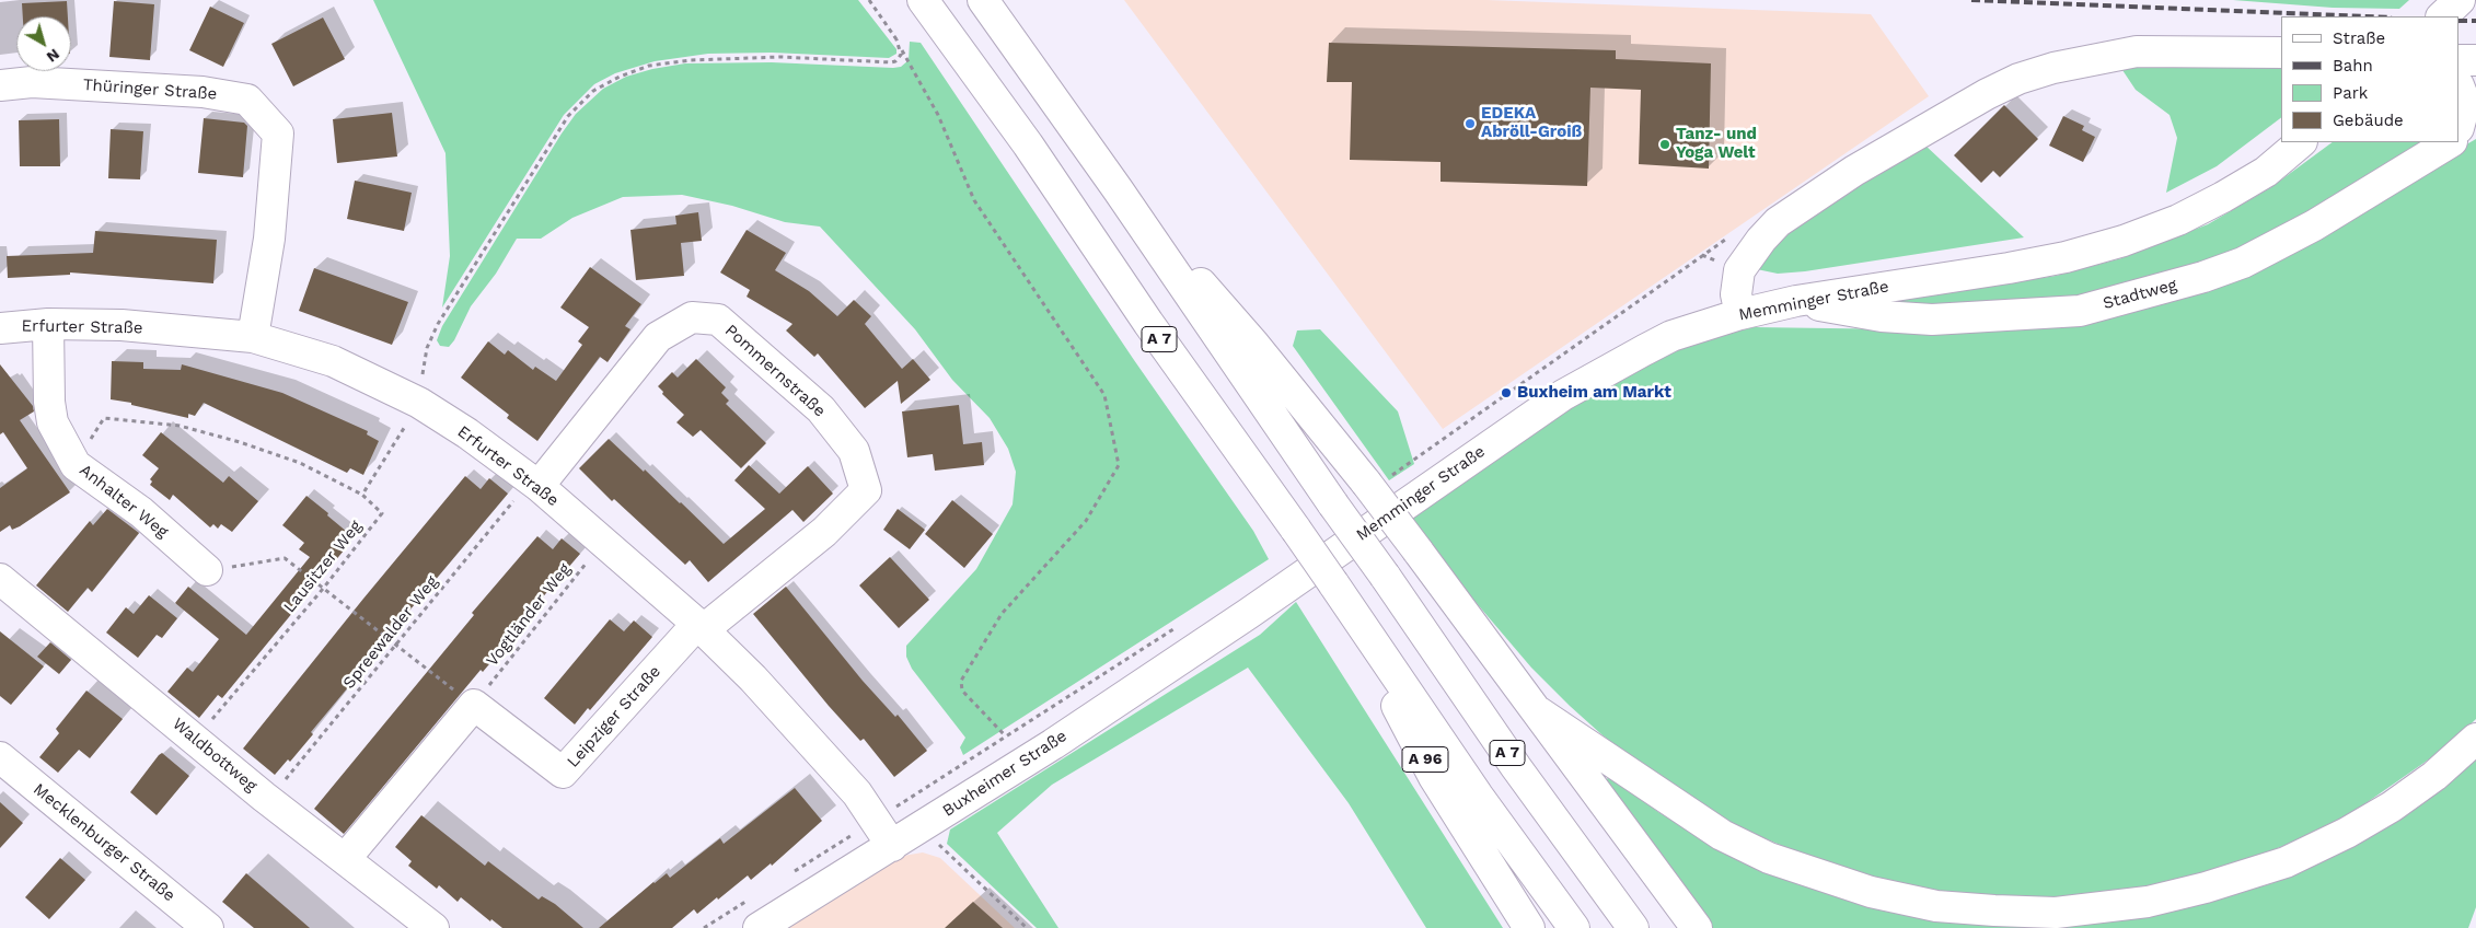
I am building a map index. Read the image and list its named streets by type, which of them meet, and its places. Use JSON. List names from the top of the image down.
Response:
{
  "streets": {
    "main road": [
      "Thüringer Straße",
      "Stadtweg",
      "Memminger Straße",
      "Erfurter Straße",
      "A 7",
      "Pommernstraße",
      "Anhalter Weg",
      "Leipziger Straße",
      "Waldbottweg",
      "A 96",
      "Buxheimer Straße",
      "Mecklenburger Straße"
    ],
    "path": ["Lausitzer Weg", "Vogtländer Weg", "Spreewalder Weg"]
  },
  "crossings": [
    ["Thüringer Straße", "Erfurter Straße"],
    ["Stadtweg", "Memminger Straße"],
    ["Memminger Straße", "Buxheimer Straße"],
    ["Erfurter Straße", "Pommernstraße"],
    ["Erfurter Straße", "Anhalter Weg"],
    ["Erfurter Straße", "Vogtländer Weg"],
    ["Erfurter Straße", "Spreewalder Weg"],
    ["Erfurter Straße", "Leipziger Straße"],
    ["Erfurter Straße", "Buxheimer Straße"],
    ["A 7", "A 96"],
    ["Pommernstraße", "Spreewalder Weg"],
    ["Pommernstraße", "Leipziger Straße"],
    ["Lausitzer Weg", "Waldbottweg"],
    ["Vogtländer Weg", "Leipziger Straße"],
    ["Spreewalder Weg", "Waldbottweg"]
  ],
  "places": ["EDEKA Abröll-Groiß", "Tanz- und Yoga Welt", "Buxheim am Markt"],
  "legend": [
    "Straße",
    "Bahn",
    "Park",
    "Gebäude"
  ],
  "north": "bottom right"
}
